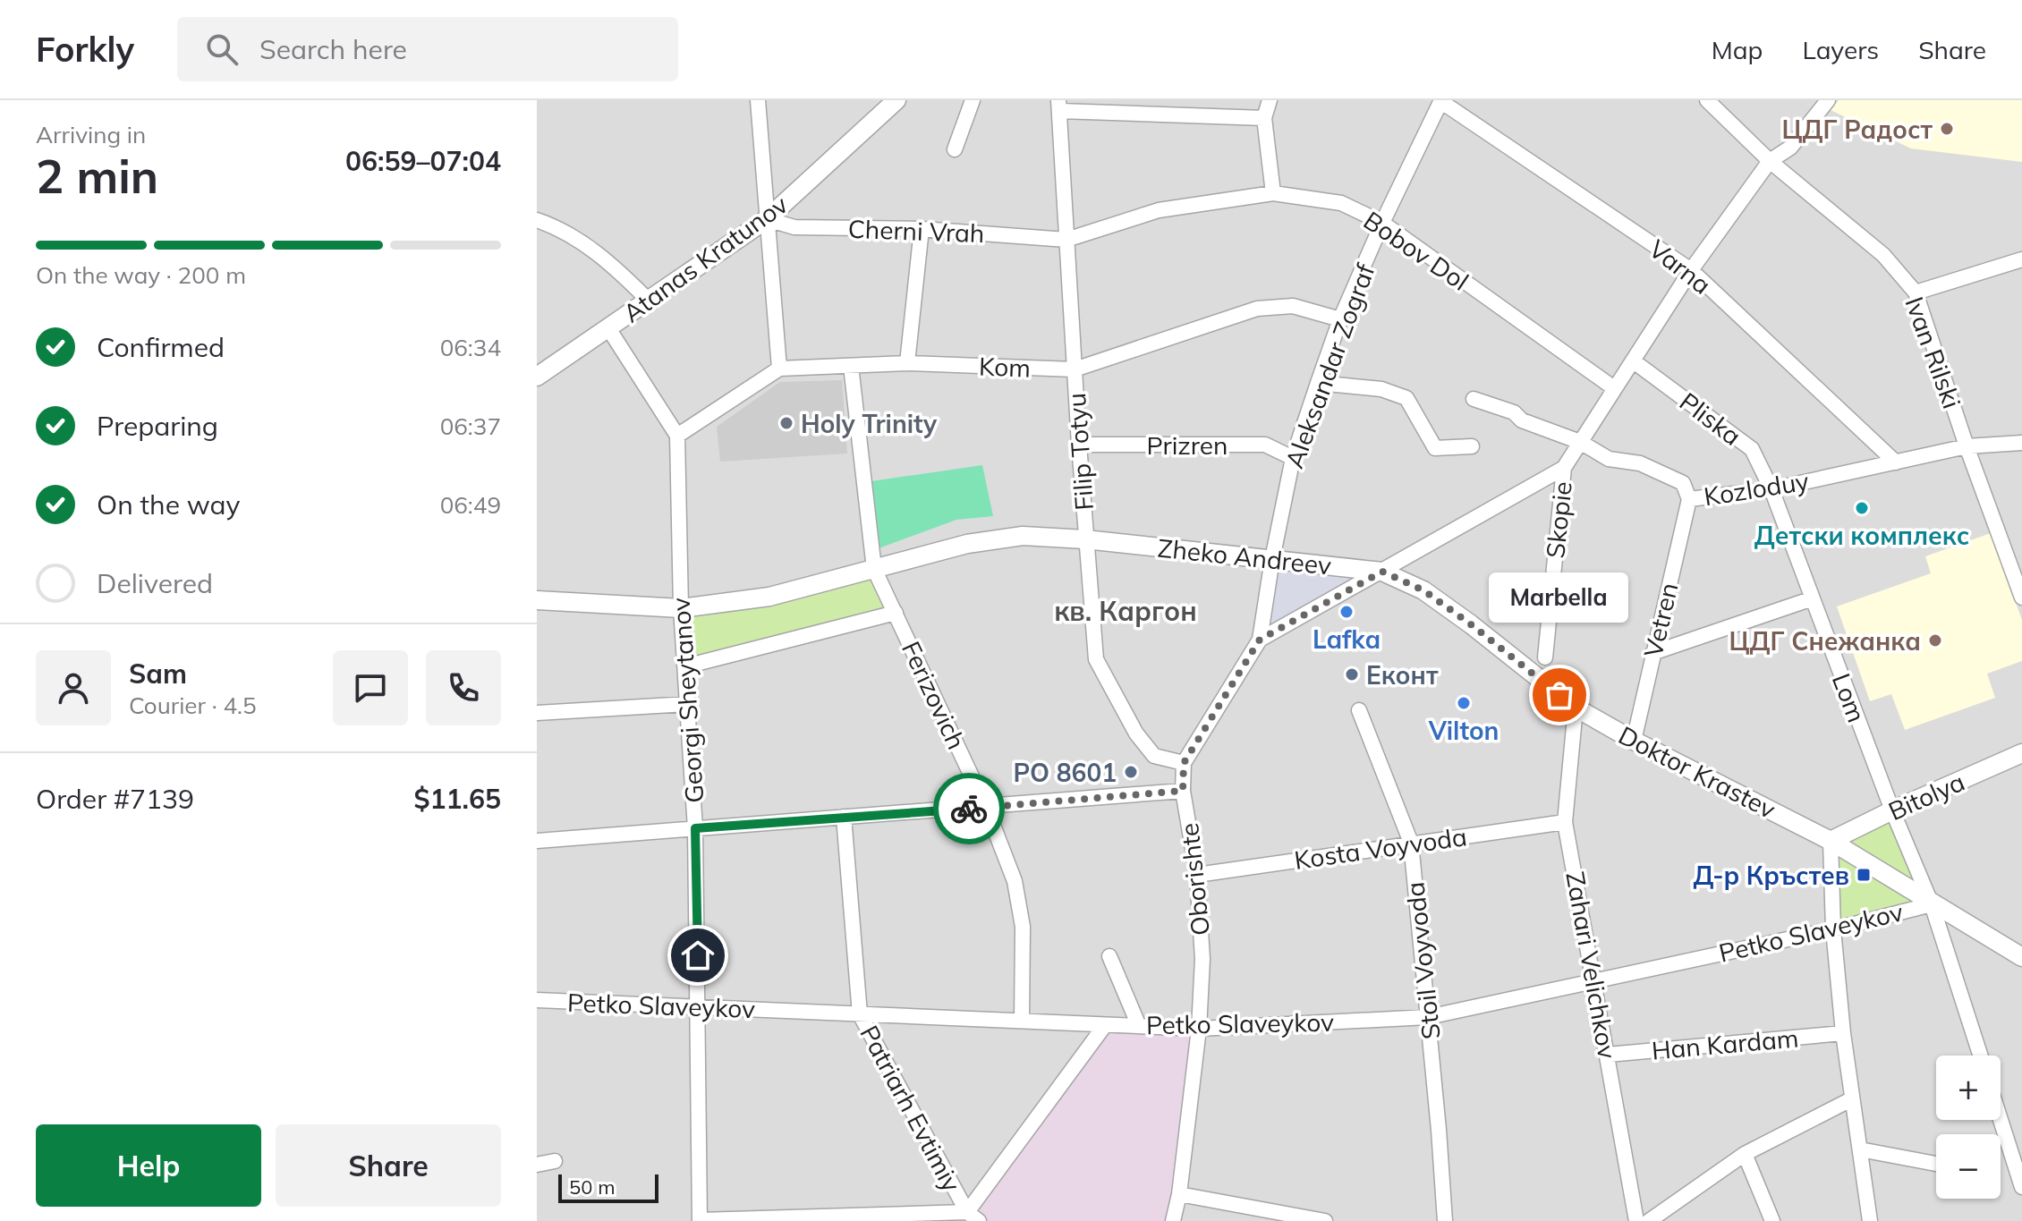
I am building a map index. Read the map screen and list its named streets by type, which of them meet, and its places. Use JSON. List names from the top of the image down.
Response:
{
  "streets": {
    "street": [
      "Cherni Vrah",
      "Bobov Dol",
      "Atanas Kratunov",
      "Varna",
      "Ivan Rilski",
      "Aleksandar Zograf",
      "Kom",
      "Pliska",
      "Prizren",
      "Filip Totyu",
      "Kozloduy",
      "Skopie",
      "Zheko Andreev",
      "Vetren",
      "Ferizovich",
      "Lom",
      "Georgi Sheytanov",
      "Doktor Krastev",
      "Bitolya",
      "Kosta Voyvoda",
      "Oborishte",
      "Petko Slaveykov",
      "Stoil Voyvoda",
      "Zahari Velichkov",
      "Han Kardam",
      "Patriarh Evtimiy"
    ]
  },
  "crossings": [
    ["Cherni Vrah", "Bobov Dol"],
    ["Cherni Vrah", "Atanas Kratunov"],
    ["Cherni Vrah", "Filip Totyu"],
    ["Bobov Dol", "Aleksandar Zograf"],
    ["Bobov Dol", "Filip Totyu"],
    ["Varna", "Aleksandar Zograf"],
    ["Varna", "Kozloduy"],
    ["Ivan Rilski", "Kozloduy"],
    ["Aleksandar Zograf", "Kom"],
    ["Aleksandar Zograf", "Prizren"],
    ["Aleksandar Zograf", "Zheko Andreev"],
    ["Aleksandar Zograf", "Oborishte"],
    ["Kom", "Filip Totyu"],
    ["Kom", "Ferizovich"],
    ["Pliska", "Kozloduy"],
    ["Pliska", "Lom"],
    ["Prizren", "Filip Totyu"],
    ["Filip Totyu", "Zheko Andreev"],
    ["Filip Totyu", "Oborishte"],
    ["Kozloduy", "Vetren"],
    ["Kozloduy", "Lom"],
    ["Zheko Andreev", "Ferizovich"],
    ["Zheko Andreev", "Georgi Sheytanov"],
    ["Zheko Andreev", "Doktor Krastev"],
    ["Zheko Andreev", "Oborishte"],
    ["Vetren", "Doktor Krastev"],
    ["Ferizovich", "Petko Slaveykov"],
    ["Lom", "Doktor Krastev"],
    ["Lom", "Bitolya"],
    ["Lom", "Petko Slaveykov"],
    ["Georgi Sheytanov", "Petko Slaveykov"],
    ["Doktor Krastev", "Bitolya"],
    ["Doktor Krastev", "Petko Slaveykov"],
    ["Doktor Krastev", "Zahari Velichkov"],
    ["Kosta Voyvoda", "Oborishte"],
    ["Kosta Voyvoda", "Stoil Voyvoda"],
    ["Kosta Voyvoda", "Zahari Velichkov"],
    ["Oborishte", "Petko Slaveykov"],
    ["Petko Slaveykov", "Stoil Voyvoda"],
    ["Petko Slaveykov", "Zahari Velichkov"],
    ["Petko Slaveykov", "Patriarh Evtimiy"],
    ["Zahari Velichkov", "Han Kardam"]
  ],
  "districts": ["кв. Каргон"],
  "places": {
    "other": [
      "ЦДГ Радост",
      "Holy Trinity",
      "Детски комплекс",
      "Lafka",
      "ЦДГ Снежанка",
      "Еконт",
      "Marbella",
      "Vilton",
      "PO 8601"
    ],
    "transit": ["Д-р Кръстев"]
  },
  "scale_bar": "50 m",
  "page": {
    "header": "Forkly",
    "search": "Search here",
    "nav": ["Map", "Layers", "Share"],
    "heading": ["2 min", "Arriving in", "06:59–07:04"],
    "panel": [
      "Sam",
      "Courier · 4.5",
      "Order #7139",
      "$11.65"
    ],
    "bar": "On the way · 200 m",
    "list": [
      ["Confirmed", "06:34"],
      ["Preparing", "06:37"],
      ["On the way", "06:49"],
      "Delivered"
    ],
    "bubble": "Marbella",
    "map_buttons": ["+", "−"],
    "buttons": ["Help", "Share"],
    "scale": "50 m"
  }
}
